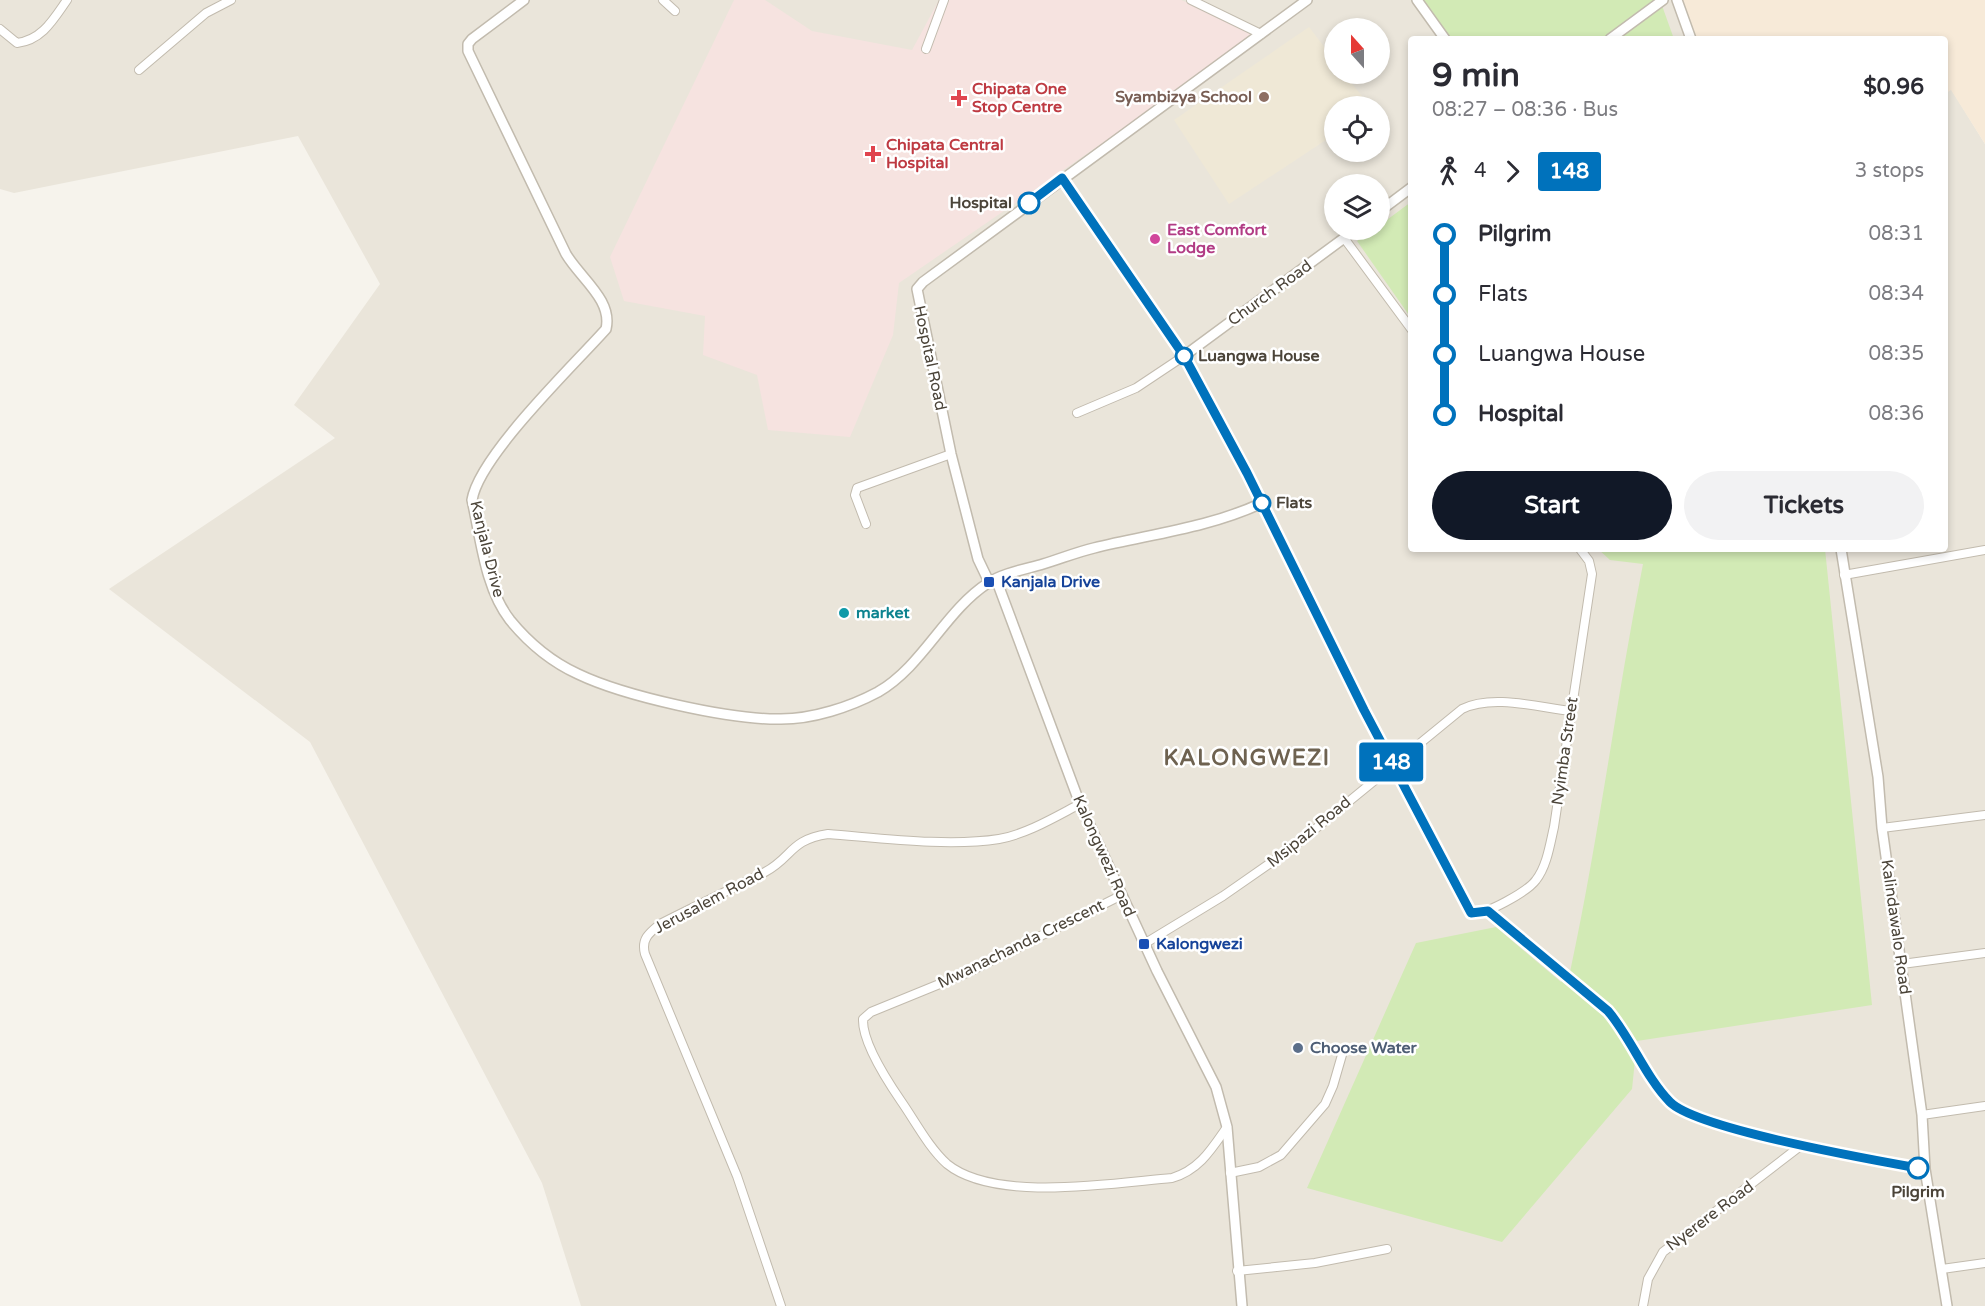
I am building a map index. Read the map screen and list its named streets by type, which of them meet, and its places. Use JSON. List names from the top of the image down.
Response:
{
  "streets": {
    "street": [
      "Church Road",
      "Hospital Road",
      "Kanjala Drive",
      "Nyimba Street",
      "Msipazi Road",
      "Kalongwezi Road",
      "Jerusalem Road",
      "Kalindawalo Road",
      "Mwanachanda Crescent",
      "Nyerere Road"
    ]
  },
  "crossings": [
    ["Hospital Road", "Kanjala Drive"],
    ["Hospital Road", "Kalongwezi Road"],
    ["Kanjala Drive", "Kalongwezi Road"],
    ["Nyimba Street", "Msipazi Road"],
    ["Msipazi Road", "Kalongwezi Road"],
    ["Kalongwezi Road", "Jerusalem Road"],
    ["Kalongwezi Road", "Mwanachanda Crescent"]
  ],
  "districts": ["KALONGWEZI"],
  "places": {
    "other": [
      "Syambizya School",
      "Hospital",
      "East Comfort Lodge",
      "Luangwa House",
      "Flats",
      "market",
      "Choose Water",
      "Pilgrim"
    ],
    "health": ["Chipata One Stop Centre", "Chipata Central Hospital"],
    "transit": ["Kanjala Drive", "Kalongwezi"]
  },
  "lines": ["bus line 148"],
  "north": "top",
  "page": {
    "on_map": "148",
    "heading": ["9 min", "08:27 – 08:36 · Bus", "$0.96"],
    "legs": ["4", "148", "3 stops"],
    "list": [
      {
        "name": "Pilgrim",
        "value": "08:31"
      },
      {
        "name": "Flats",
        "value": "08:34"
      },
      {
        "name": "Luangwa House",
        "value": "08:35"
      },
      {
        "name": "Hospital",
        "value": "08:36"
      }
    ],
    "buttons": ["Start", "Tickets"]
  }
}
